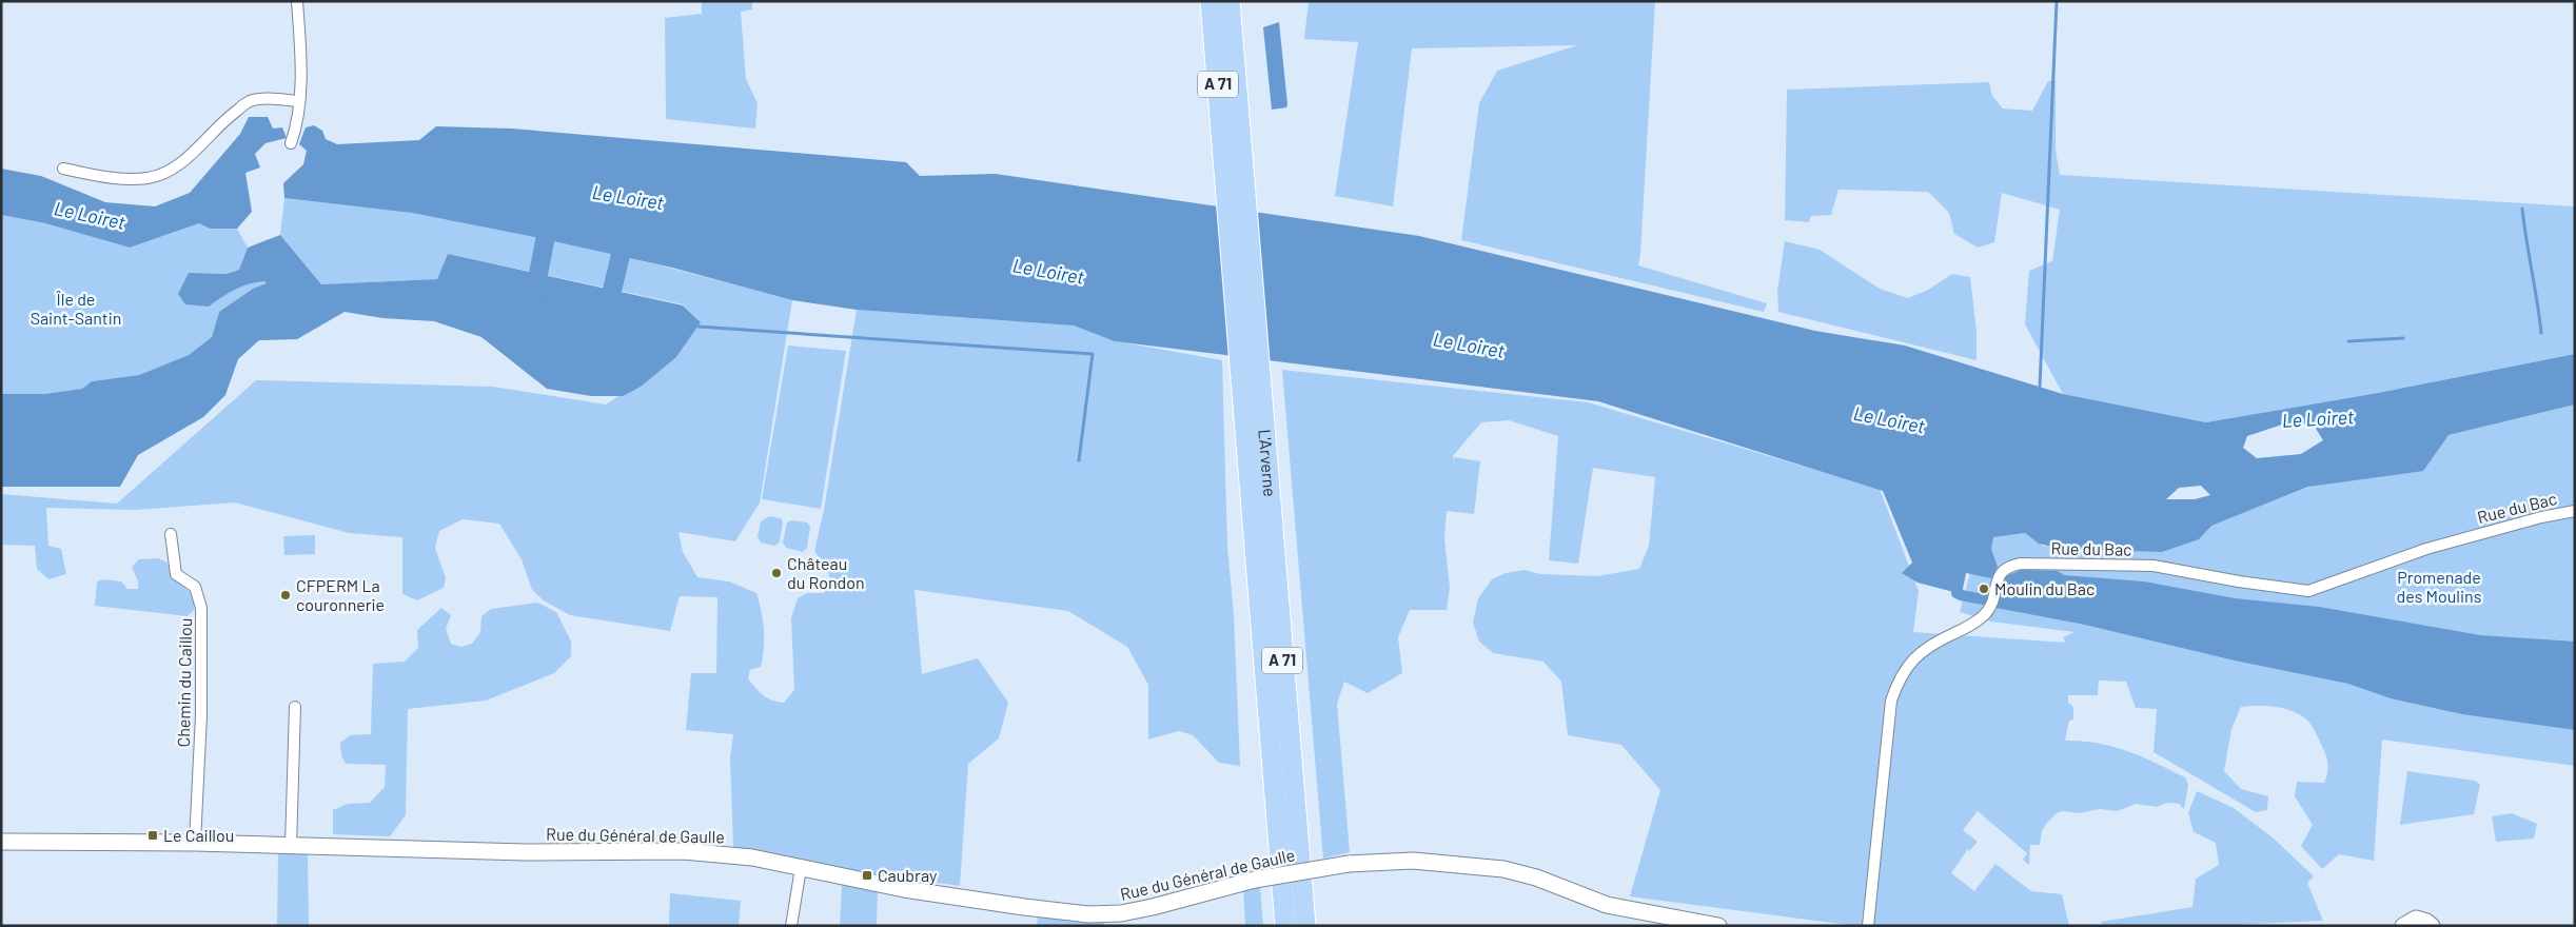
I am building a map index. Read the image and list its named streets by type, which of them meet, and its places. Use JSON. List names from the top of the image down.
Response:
{
  "streets": {
    "highway": ["A 71", "L'Arverne"],
    "main road": ["Rue du Général de Gaulle"],
    "street": ["Rue du Bac", "Chemin du Caillou"]
  },
  "crossings": [
    ["Chemin du Caillou", "Rue du Général de Gaulle"]
  ],
  "water": ["Le Loiret"],
  "parks": ["Île de Saint-Santin", "Promenade des Moulins"],
  "places": {
    "other": ["Château du Rondon", "Moulin du Bac", "CFPERM La couronnerie"],
    "transit": ["Le Caillou", "Caubray"]
  }
}
